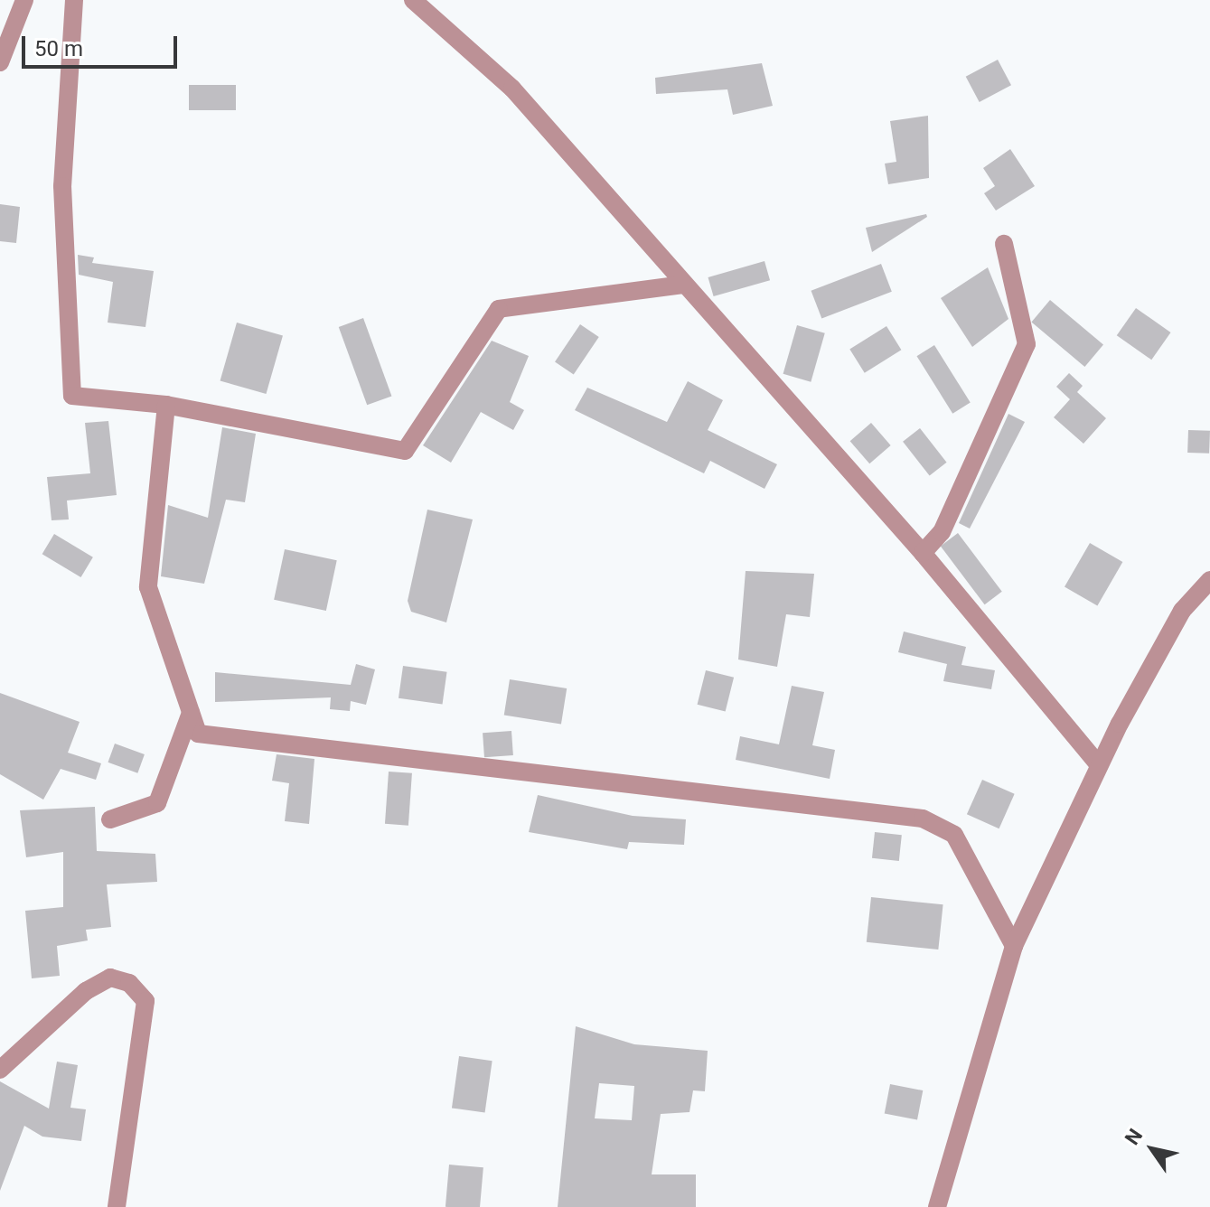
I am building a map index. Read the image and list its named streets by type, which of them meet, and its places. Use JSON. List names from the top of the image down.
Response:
{
  "scale_bar": "50 m",
  "north": "top left"
}
